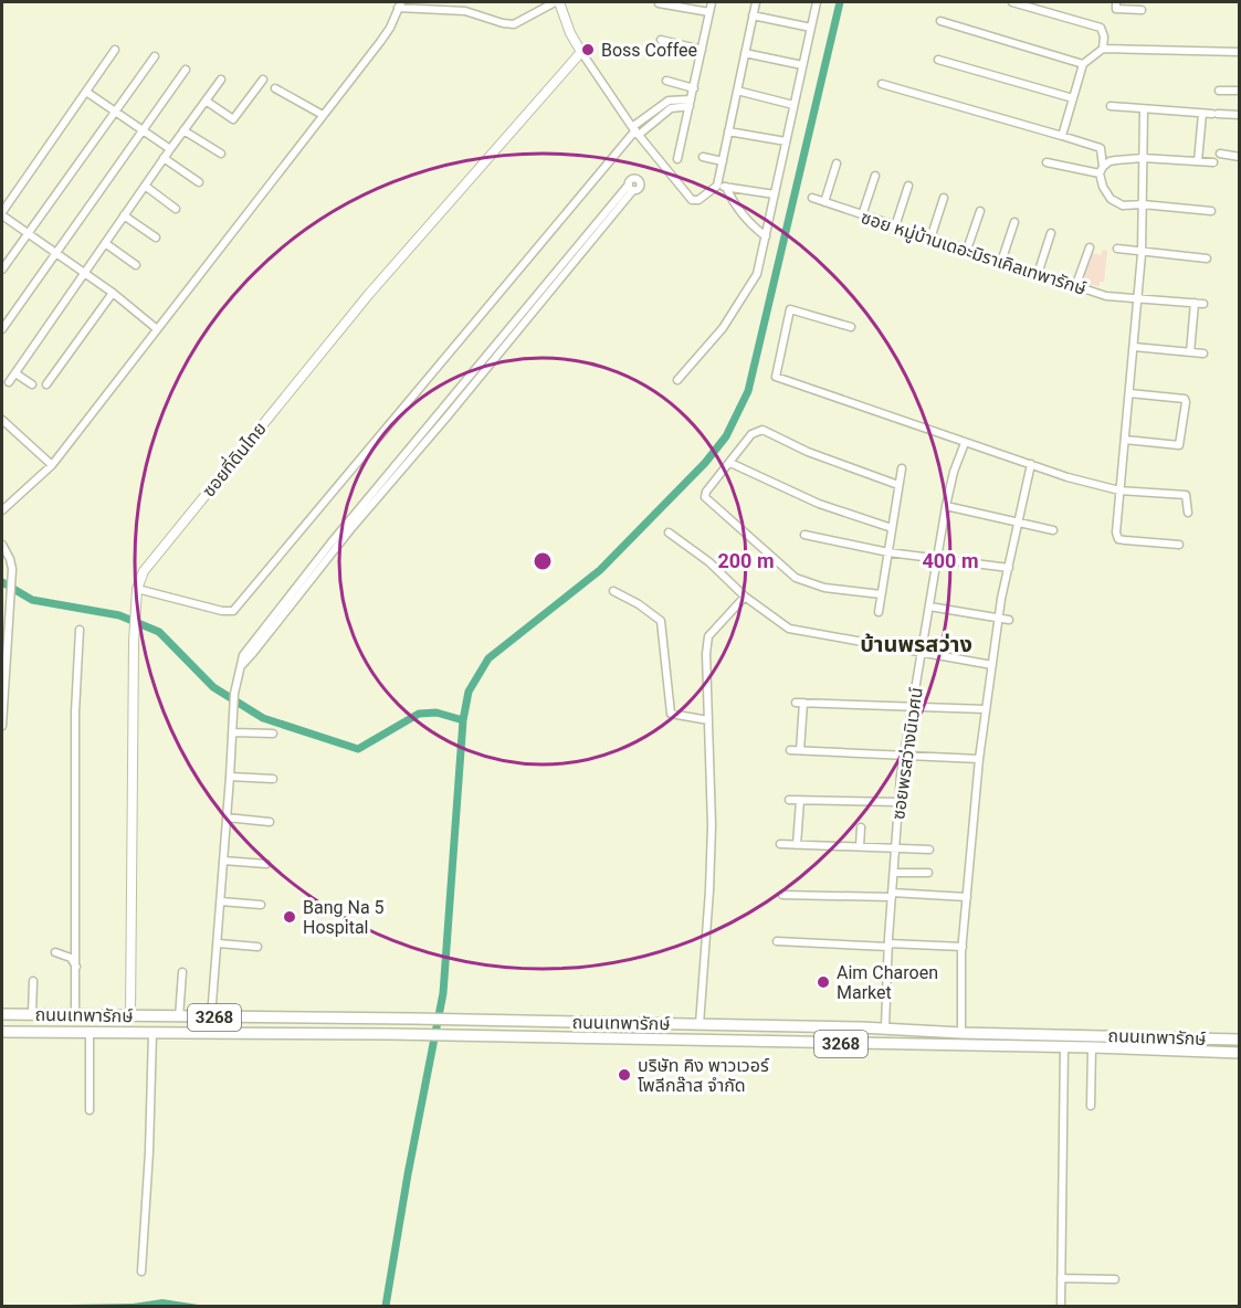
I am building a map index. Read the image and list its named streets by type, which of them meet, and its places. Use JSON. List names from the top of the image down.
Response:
{
  "streets": {
    "main road": ["ถนนเทพารักษ์", "3268"],
    "street": ["ซอย หมู่บ้านเดอะมิราเคิลเทพารักษ์", "ซอยที่ดินไทย", "ซอยพรสว่างนิเวศน์"]
  },
  "crossings": [
    ["ซอยที่ดินไทย", "ถนนเทพารักษ์"],
    ["ซอยพรสว่างนิเวศน์", "ถนนเทพารักษ์"]
  ],
  "districts": ["บ้านพรสว่าง"],
  "places": [
    "Boss Coffee",
    "Bang Na 5 Hospital",
    "Aim Charoen Market",
    "บริษัท คิง พาวเวอร์ โพลีกล๊าส จำกัด"
  ],
  "rings": ["200 m", "400 m"]
}
